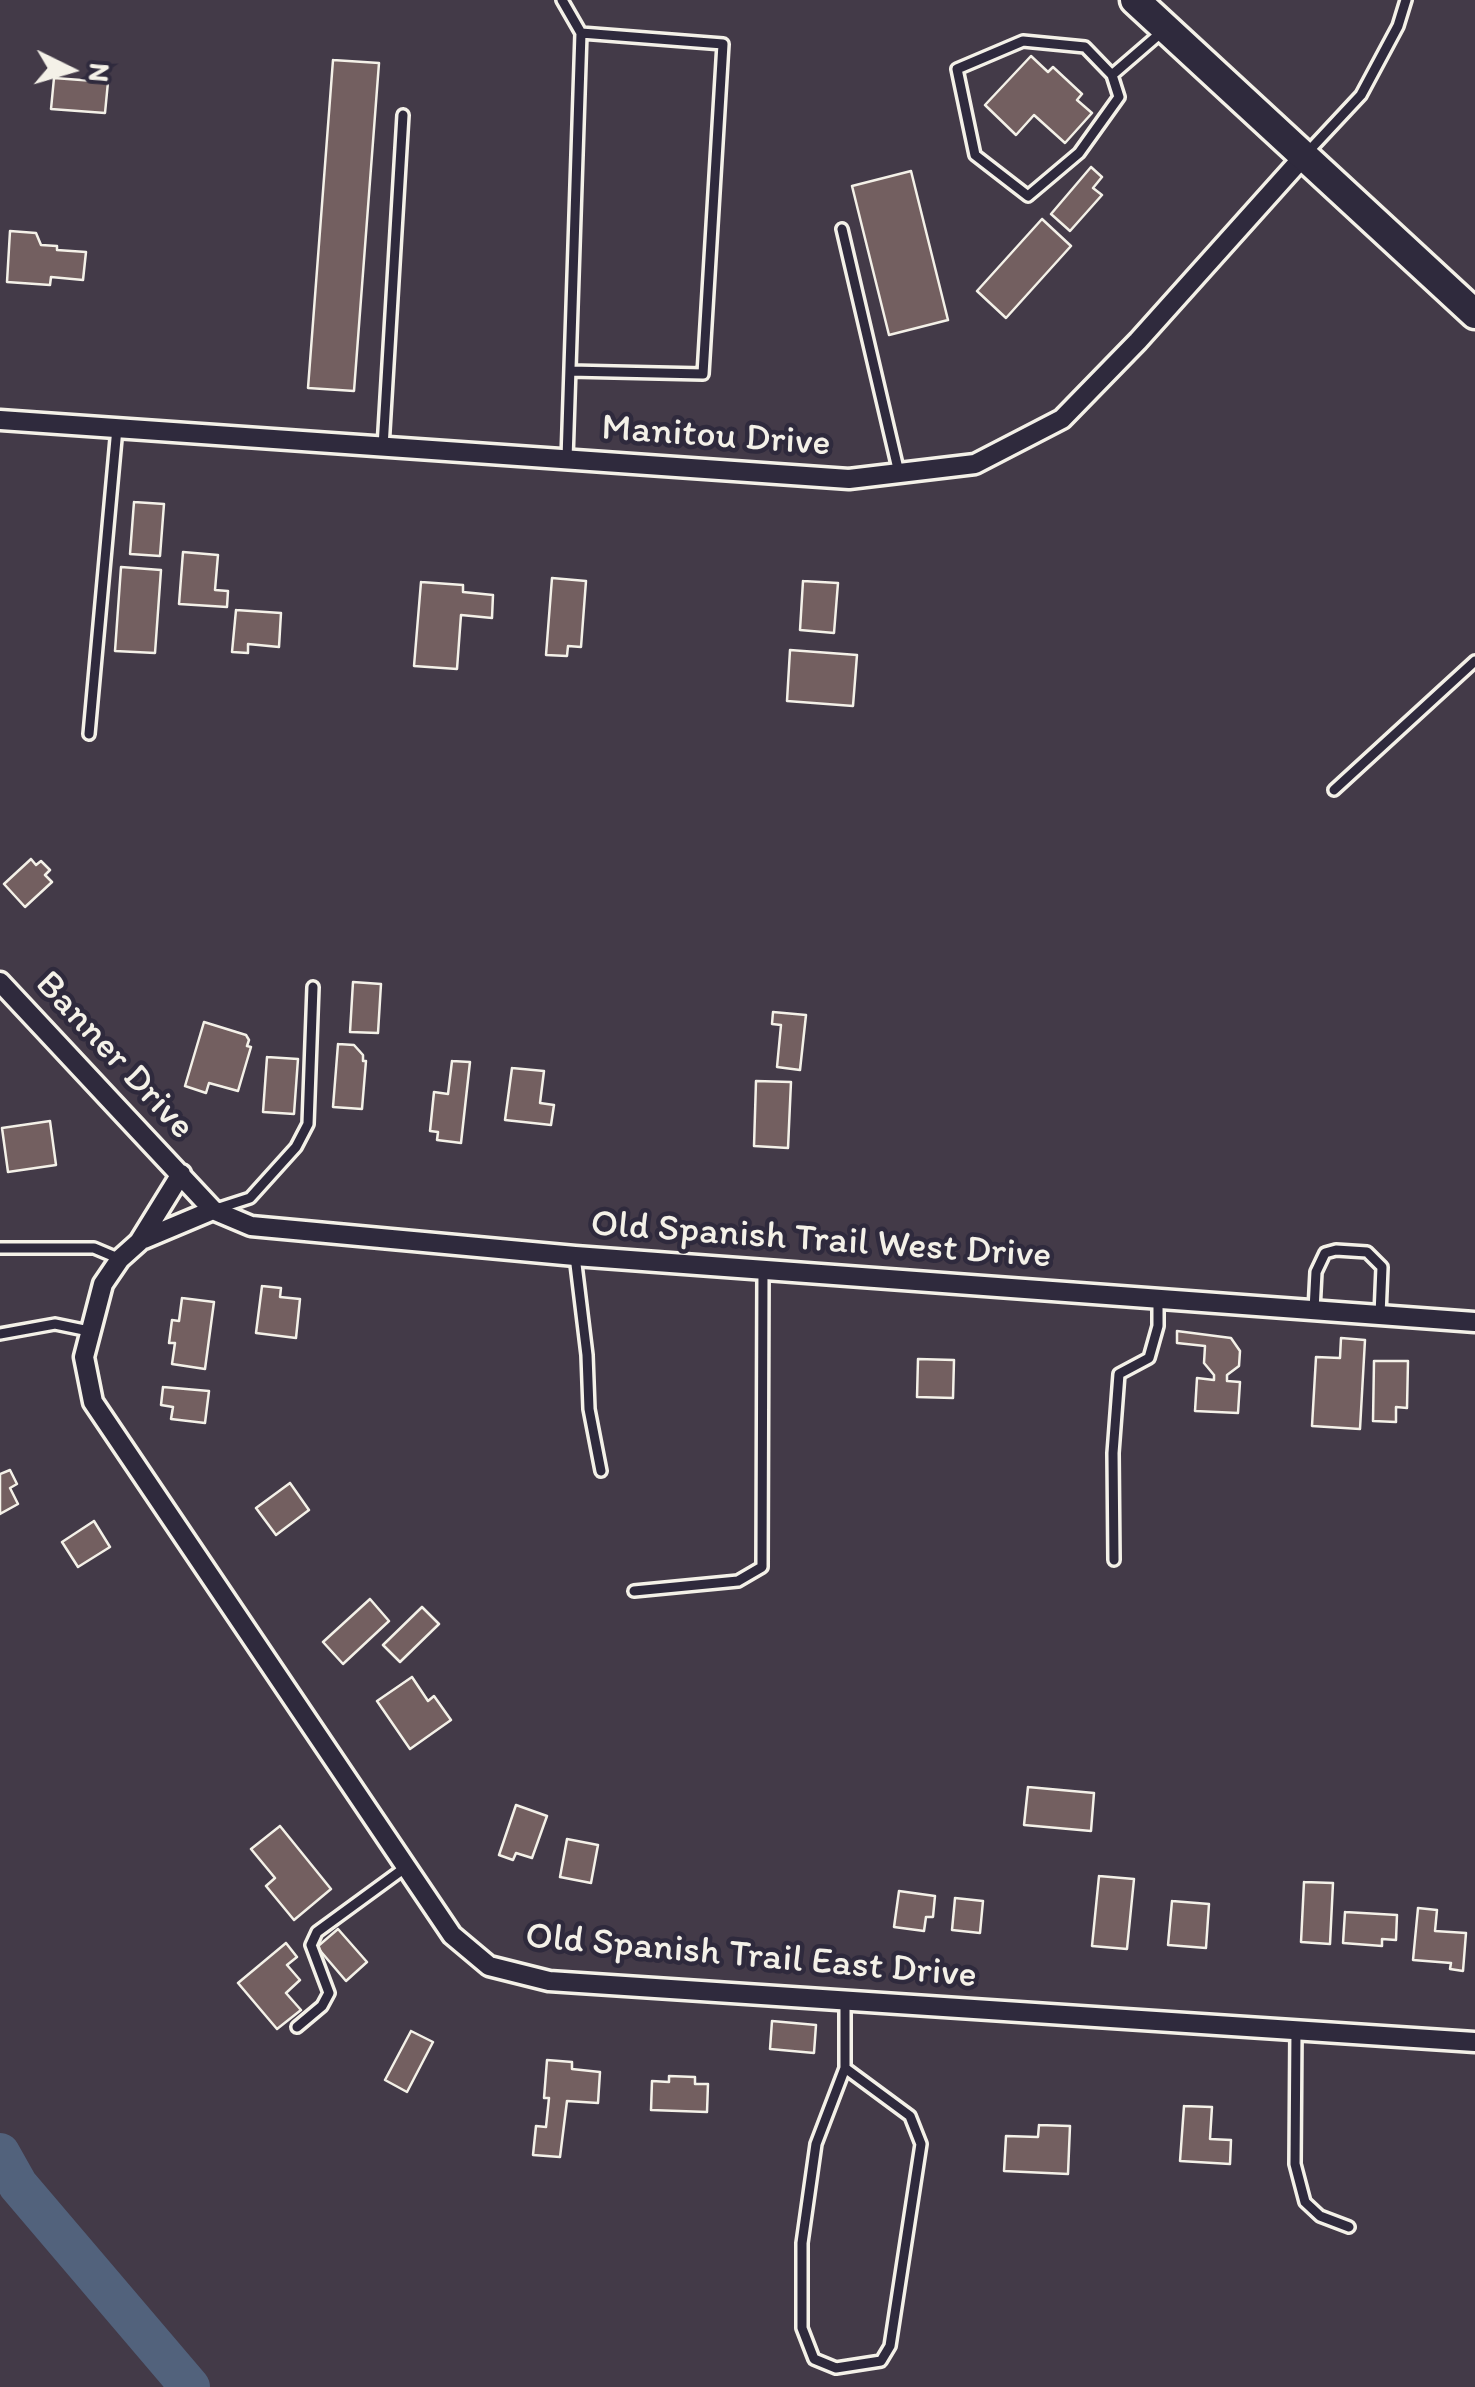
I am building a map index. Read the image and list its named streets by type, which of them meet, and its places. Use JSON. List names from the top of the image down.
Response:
{
  "streets": {
    "street": [
      "Manitou Drive",
      "Banner Drive",
      "Old Spanish Trail West Drive",
      "Old Spanish Trail East Drive"
    ]
  },
  "crossings": [
    ["Banner Drive", "Old Spanish Trail West Drive"],
    ["Banner Drive", "Old Spanish Trail East Drive"],
    ["Old Spanish Trail West Drive", "Old Spanish Trail East Drive"]
  ],
  "north": "right"
}
